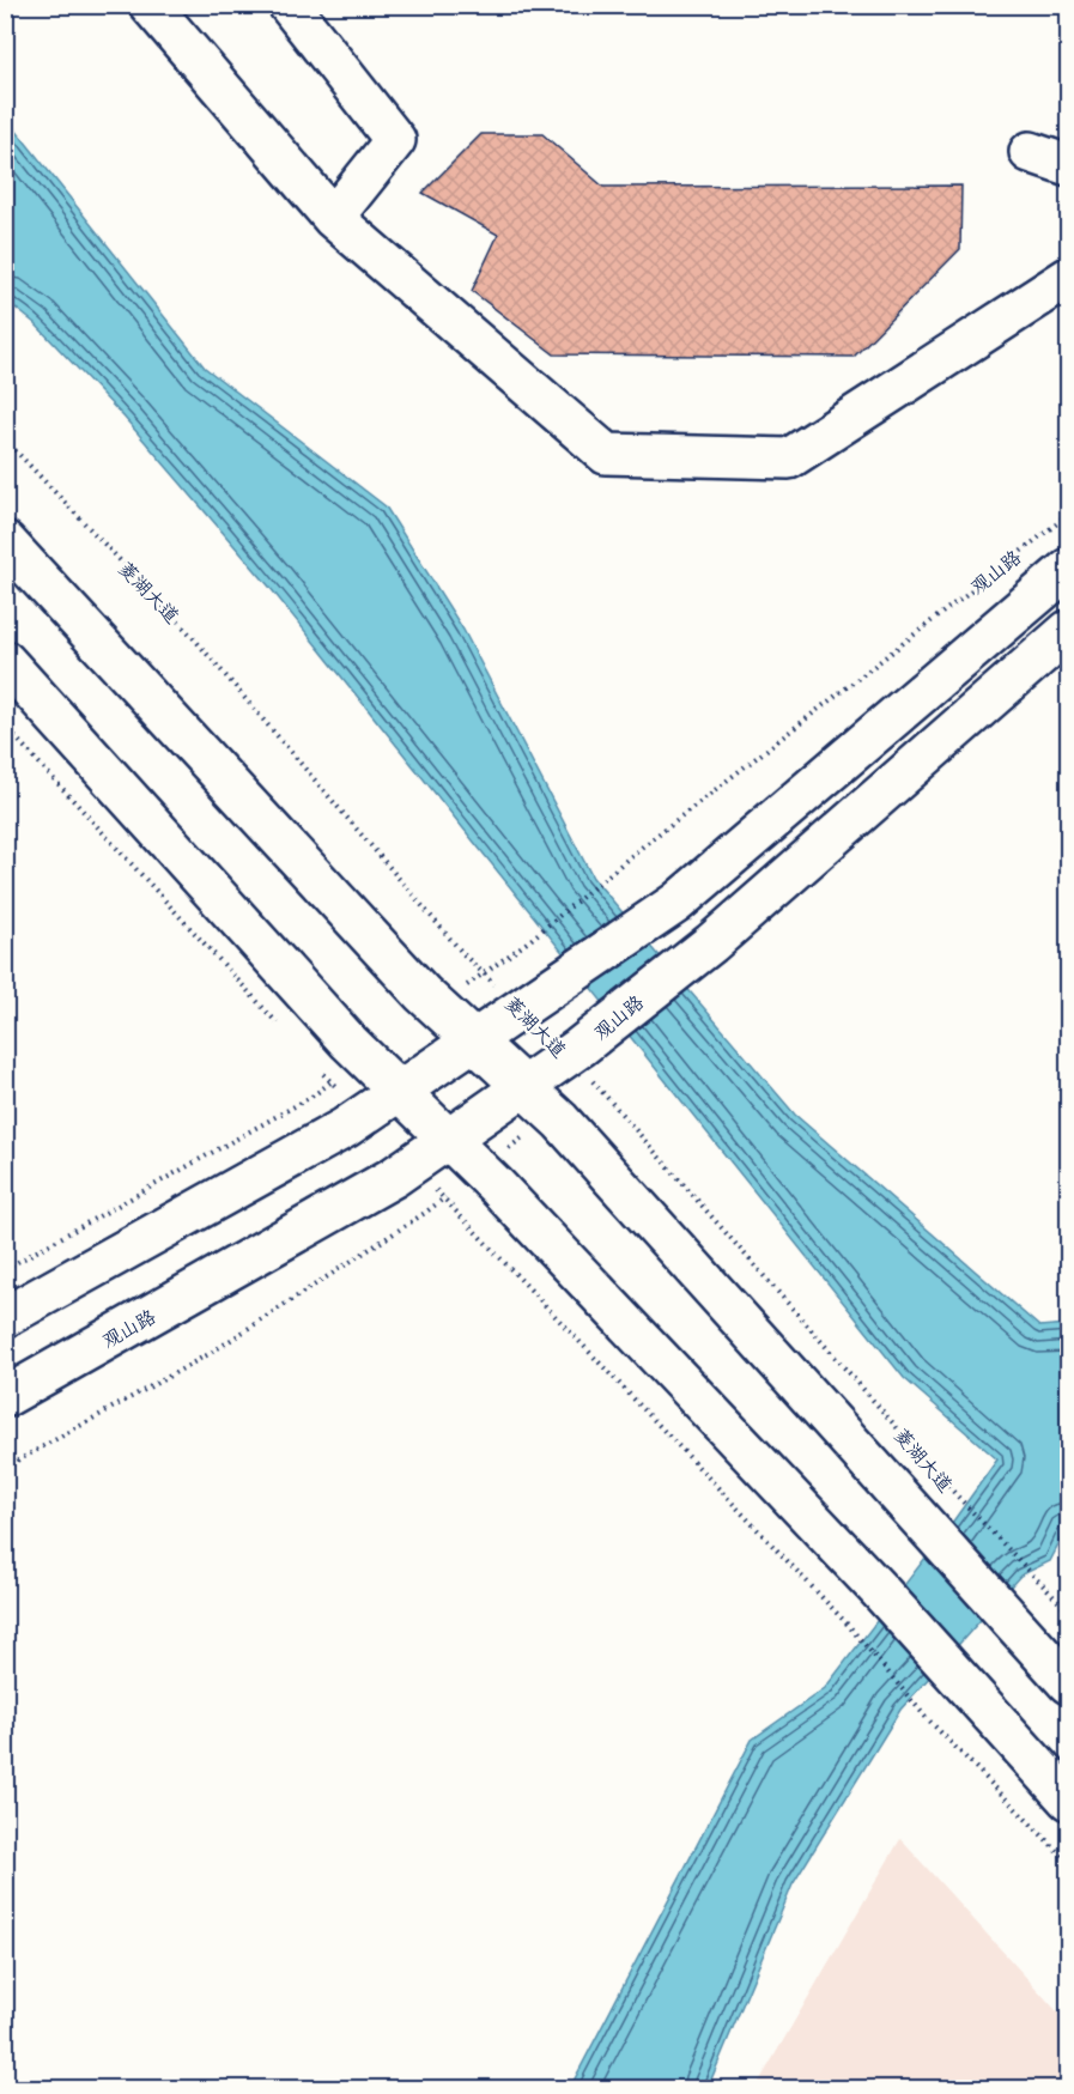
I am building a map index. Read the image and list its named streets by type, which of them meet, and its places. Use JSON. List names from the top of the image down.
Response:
{
  "streets": {
    "main road": ["观山路"],
    "path": ["菱湖大道"]
  },
  "crossings": [
    ["观山路", "菱湖大道"]
  ]
}
